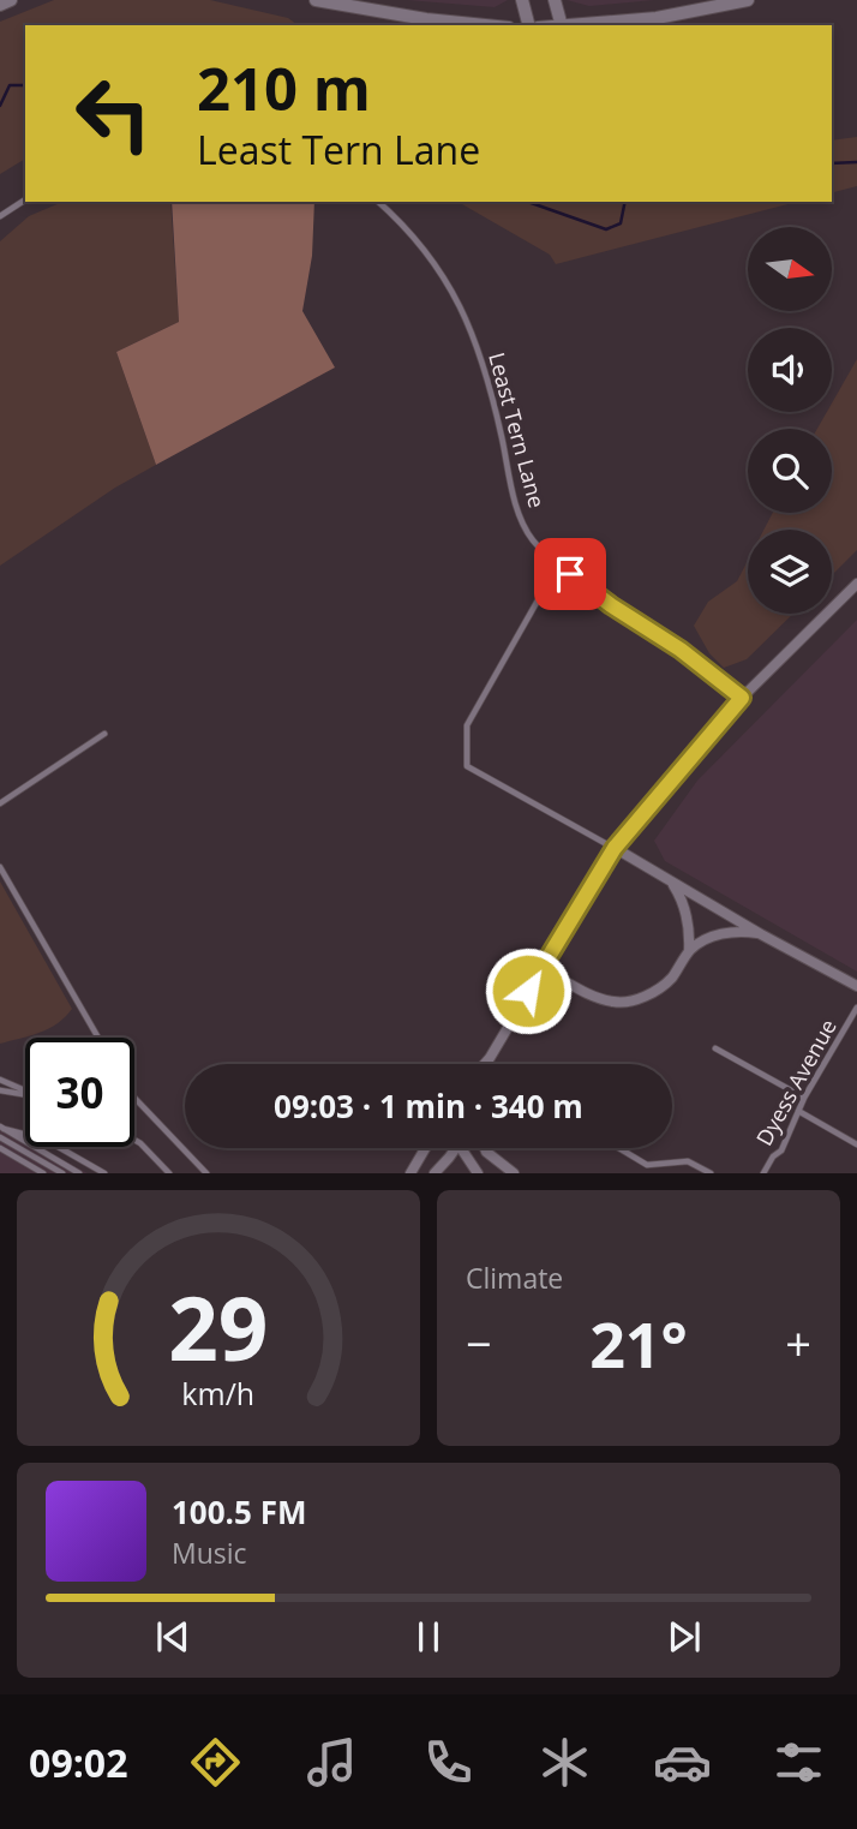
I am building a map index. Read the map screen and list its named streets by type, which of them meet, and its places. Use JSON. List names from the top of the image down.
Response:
{
  "streets": {
    "lane": ["Least Tern Lane", "Dyess Avenue"]
  },
  "north": "right",
  "page": {
    "turn": ["210 m", "Least Tern Lane"],
    "limit": "30",
    "trip": "09:03 · 1 min · 340 m",
    "tile": "Climate",
    "heat": ["−", "21°", "+"],
    "song": ["100.5 FM", "Music"],
    "tabs": "09:02",
    "gauge": ["29", "km/h"]
  }
}
